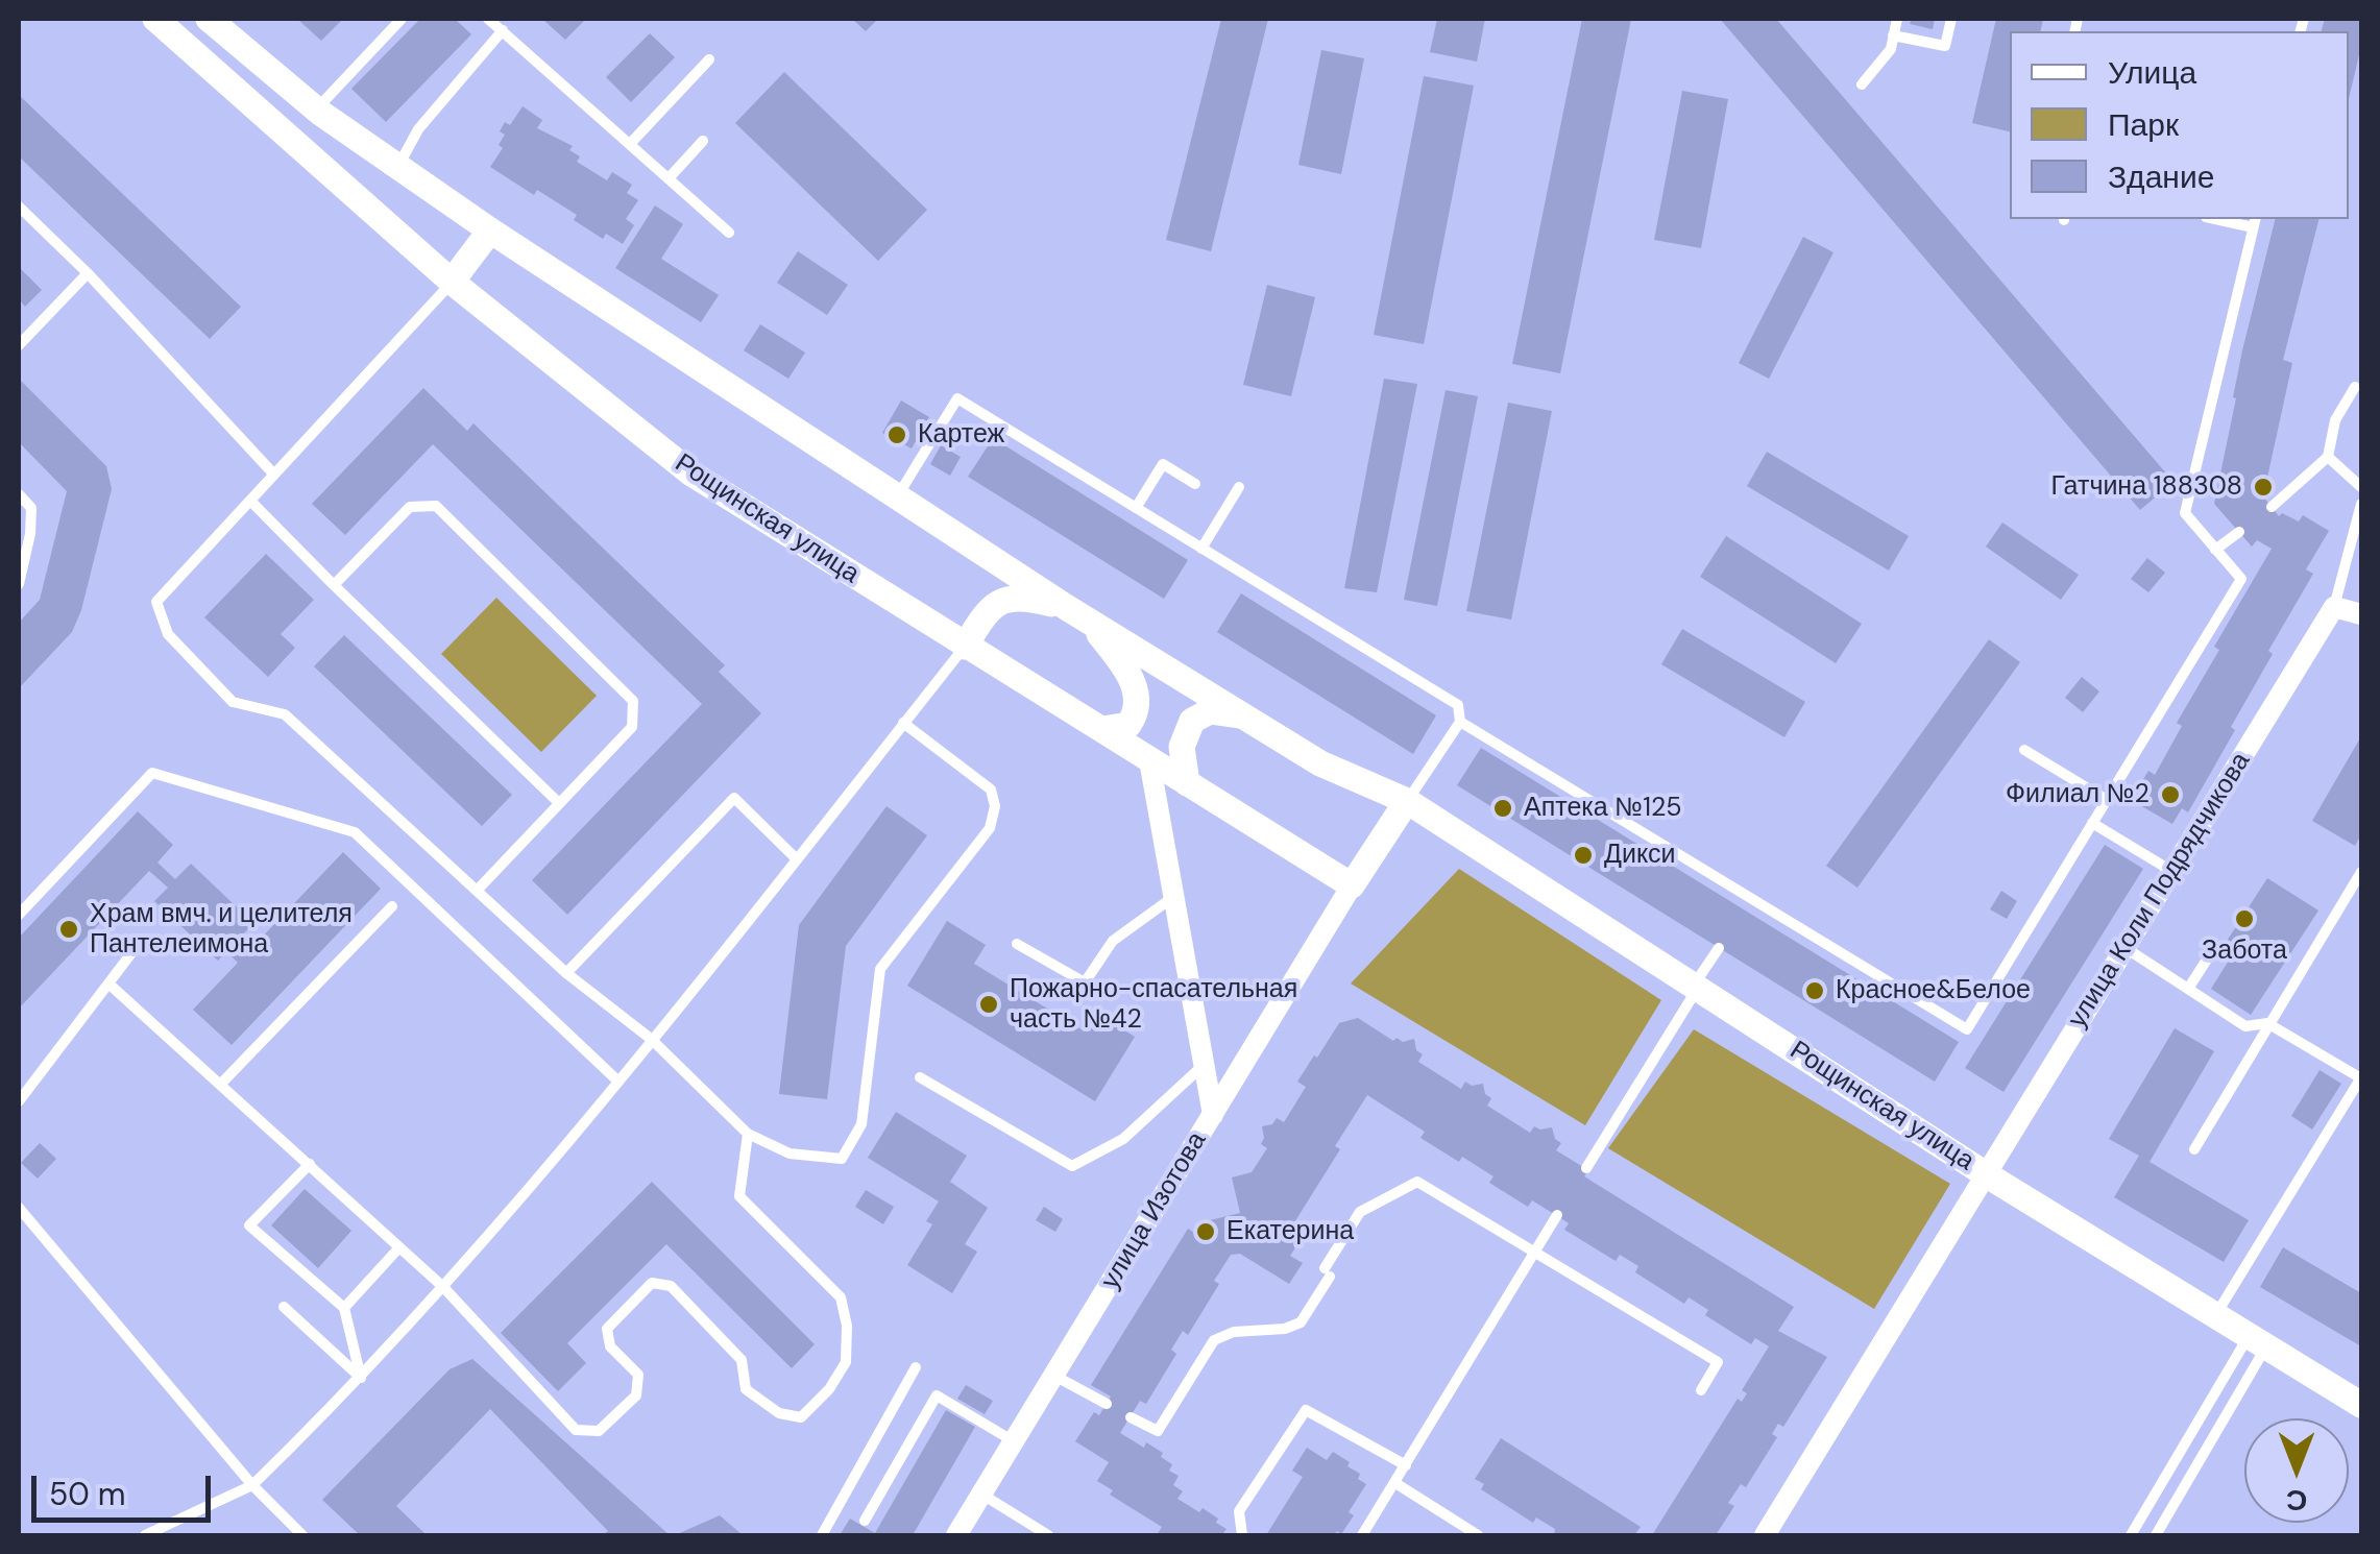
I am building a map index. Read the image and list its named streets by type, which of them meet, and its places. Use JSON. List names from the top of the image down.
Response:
{
  "streets": {
    "street": ["Рощинская улица", "улица Коли Подрядчикова", "улица Изотова"]
  },
  "crossings": [
    ["Рощинская улица", "улица Коли Подрядчикова"],
    ["Рощинская улица", "улица Изотова"]
  ],
  "places": [
    "Картеж",
    "Гатчина 188308",
    "Филиал №2",
    "Аптека №125",
    "Дикси",
    "Забота",
    "Храм вмч. и целителя Пантелеимона",
    "Красное&Белое",
    "Пожарно-спасательная часть №42",
    "Екатерина"
  ],
  "legend": ["Улица", "Парк", "Здание"],
  "scale_bar": "50 m",
  "north": "bottom"
}
